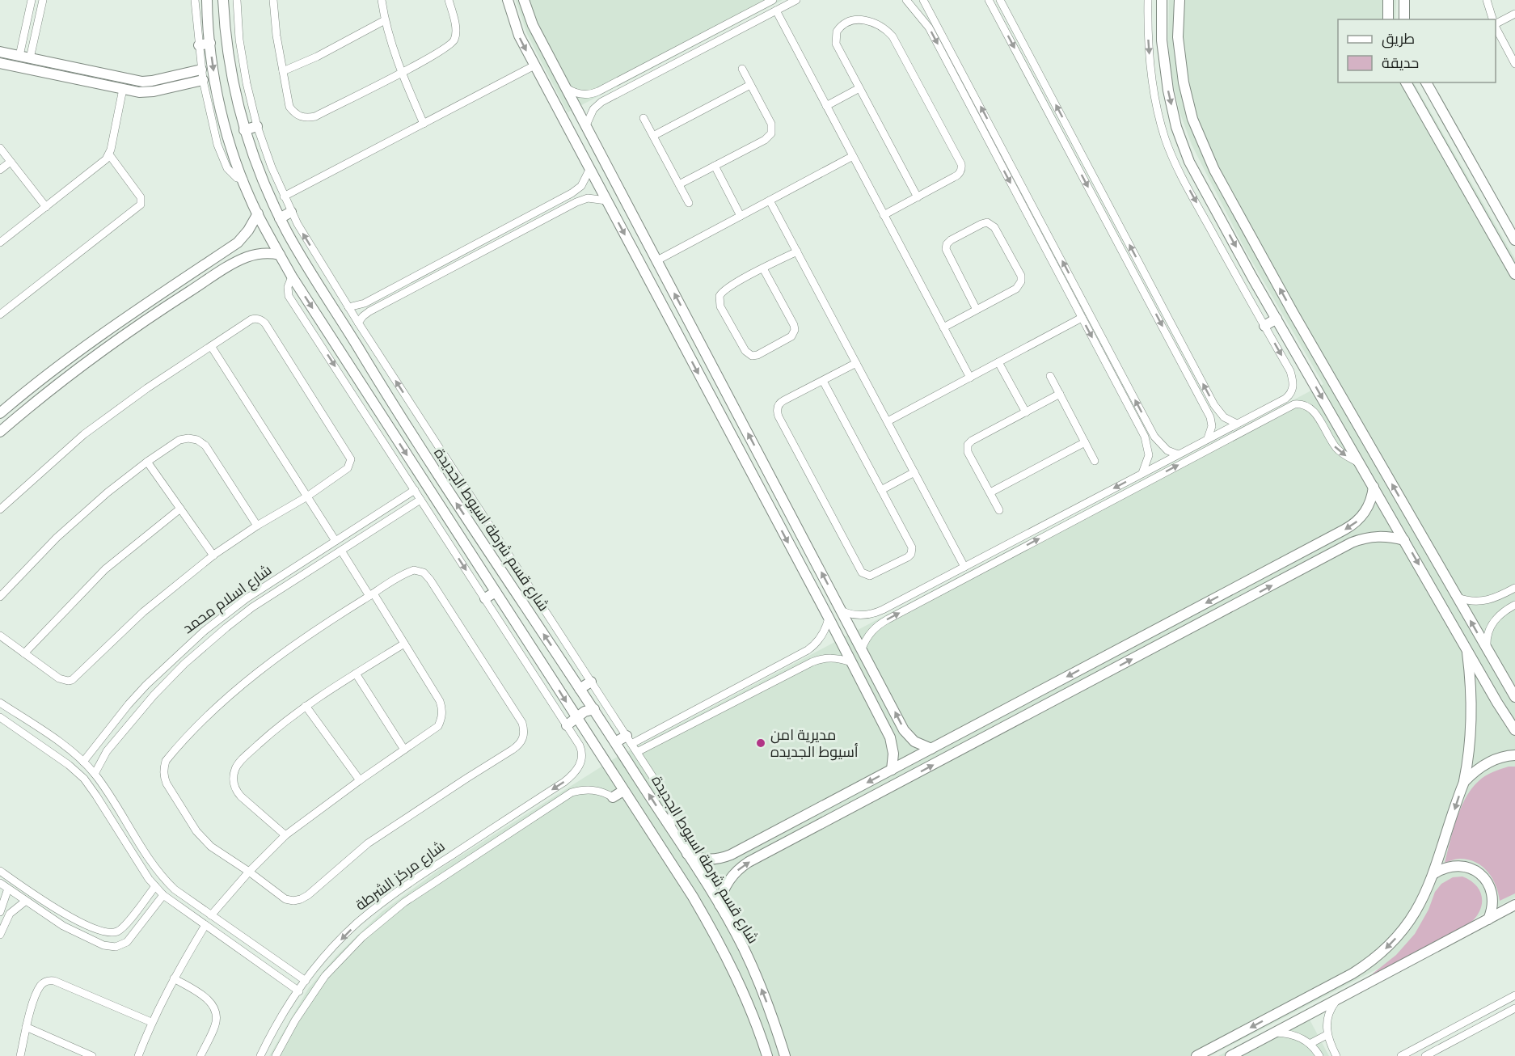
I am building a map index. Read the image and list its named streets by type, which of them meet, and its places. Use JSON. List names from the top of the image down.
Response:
{
  "streets": {
    "main road": ["شارع قسم شرطة اسيوط الجديدة"],
    "street": ["شارع اسلام محمد", "شارع مركز الشرطة"]
  },
  "places": ["مديرية امن أسيوط الجديده"],
  "legend": ["طريق", "حديقة"]
}
